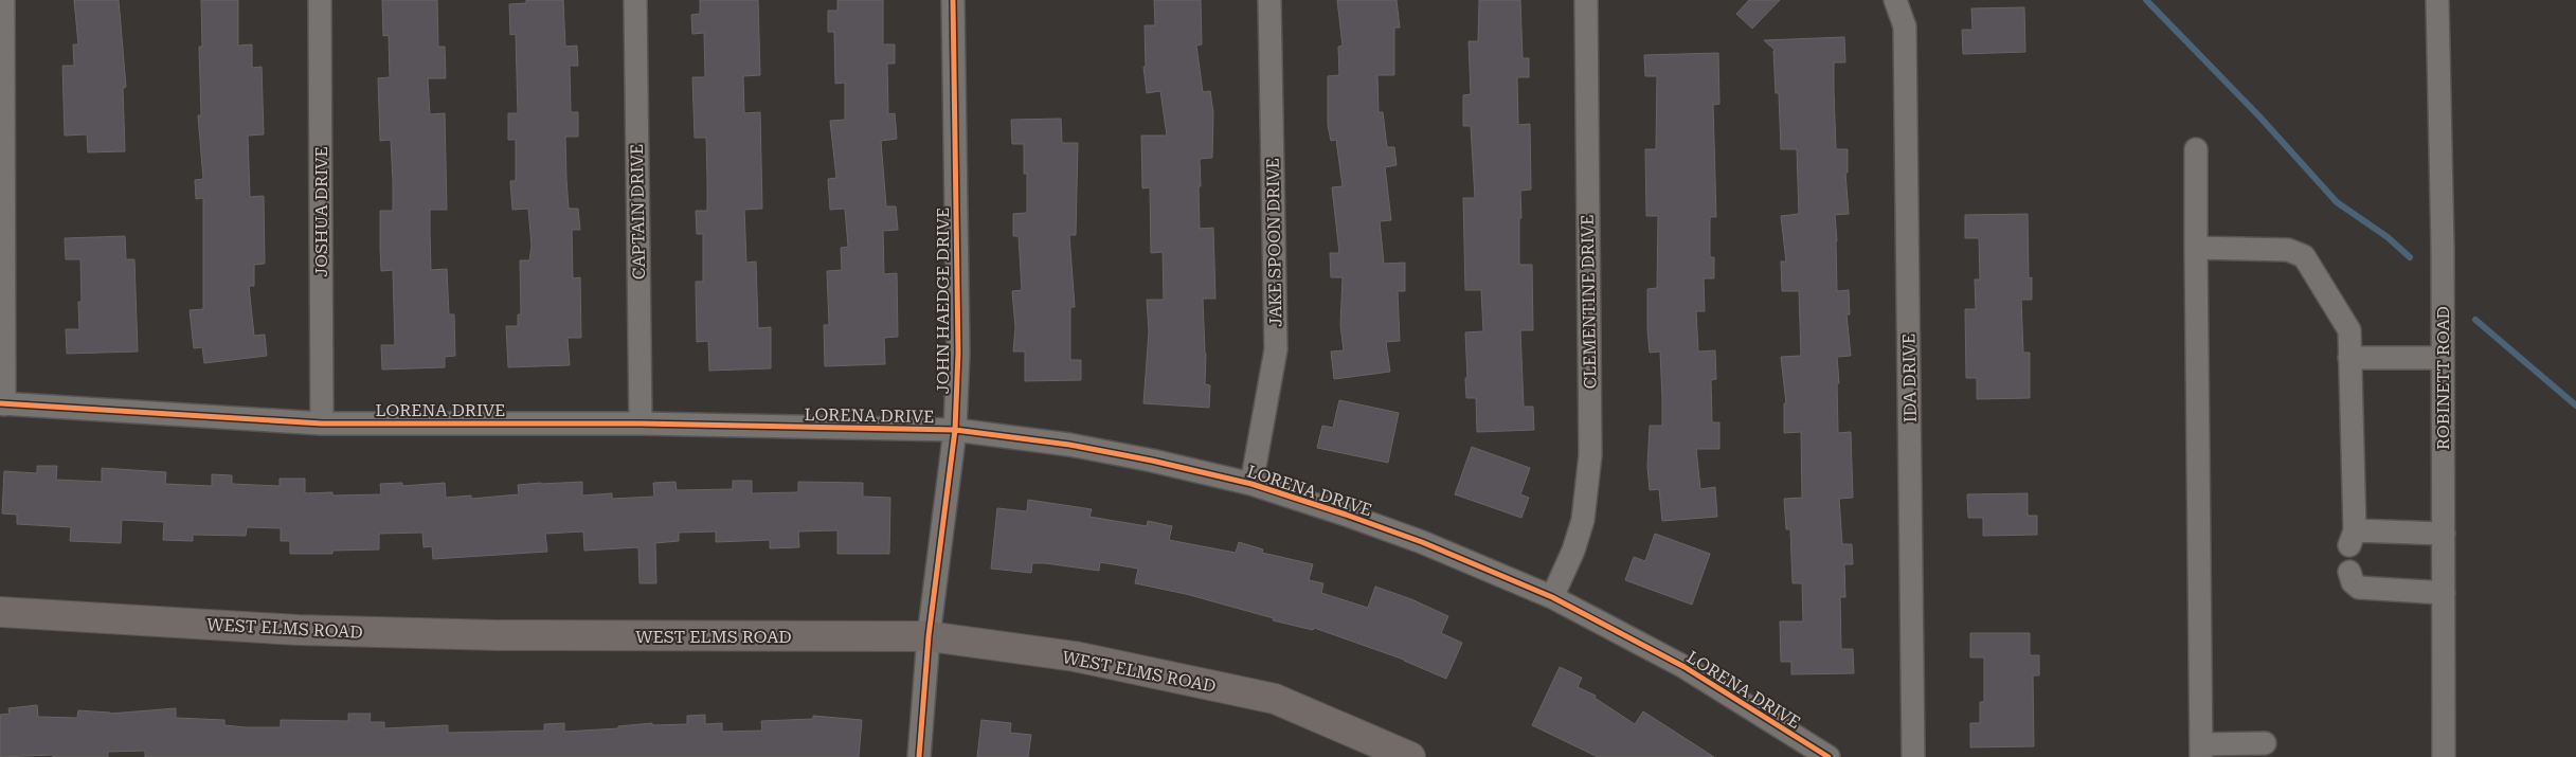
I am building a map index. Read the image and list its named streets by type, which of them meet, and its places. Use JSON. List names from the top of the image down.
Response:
{
  "streets": {
    "main road": ["WEST ELMS ROAD"],
    "street": [
      "JOSHUA DRIVE",
      "CAPTAIN DRIVE",
      "JAKE SPOON DRIVE",
      "JOHN HAEDGE DRIVE",
      "CLEMENTINE DRIVE",
      "IDA DRIVE",
      "ROBINETT ROAD",
      "LORENA DRIVE"
    ]
  },
  "crossings": [
    ["JOSHUA DRIVE", "LORENA DRIVE"],
    ["CAPTAIN DRIVE", "LORENA DRIVE"],
    ["JAKE SPOON DRIVE", "LORENA DRIVE"],
    ["JOHN HAEDGE DRIVE", "LORENA DRIVE"],
    ["JOHN HAEDGE DRIVE", "WEST ELMS ROAD"],
    ["CLEMENTINE DRIVE", "LORENA DRIVE"]
  ]
}
